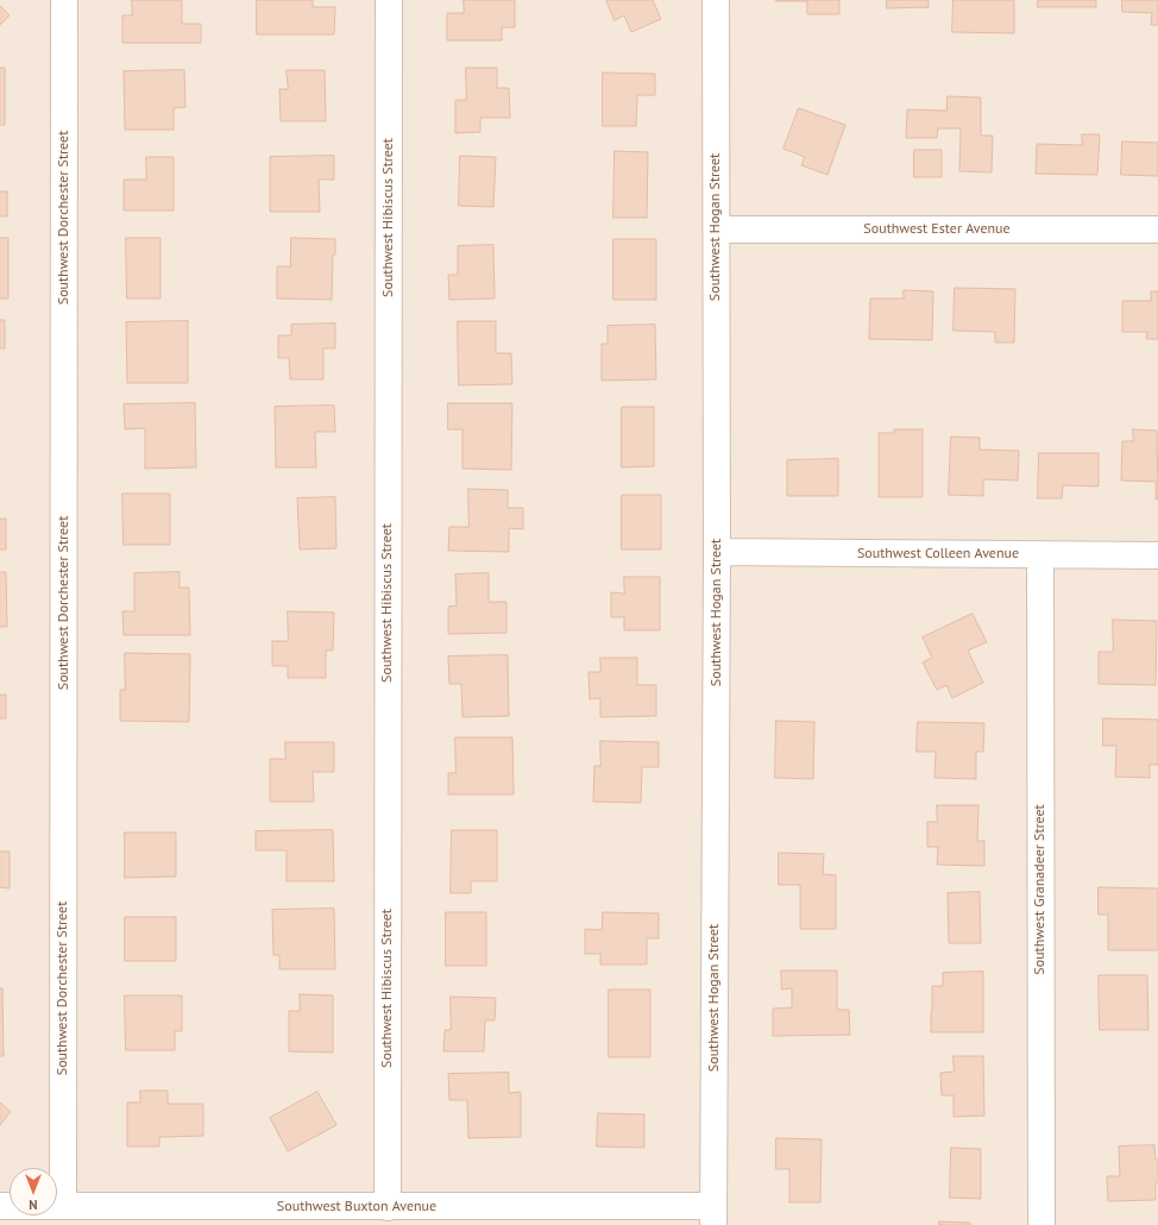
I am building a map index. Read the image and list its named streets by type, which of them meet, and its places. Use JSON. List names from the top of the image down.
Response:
{
  "streets": {
    "street": [
      "Southwest Dorchester Street",
      "Southwest Hibiscus Street",
      "Southwest Hogan Street",
      "Southwest Ester Avenue",
      "Southwest Colleen Avenue",
      "Southwest Granadeer Street",
      "Southwest Buxton Avenue"
    ]
  },
  "crossings": [
    ["Southwest Dorchester Street", "Southwest Buxton Avenue"],
    ["Southwest Hibiscus Street", "Southwest Buxton Avenue"],
    ["Southwest Hogan Street", "Southwest Ester Avenue"],
    ["Southwest Hogan Street", "Southwest Colleen Avenue"],
    ["Southwest Hogan Street", "Southwest Buxton Avenue"],
    ["Southwest Colleen Avenue", "Southwest Granadeer Street"]
  ],
  "north": "bottom"
}
